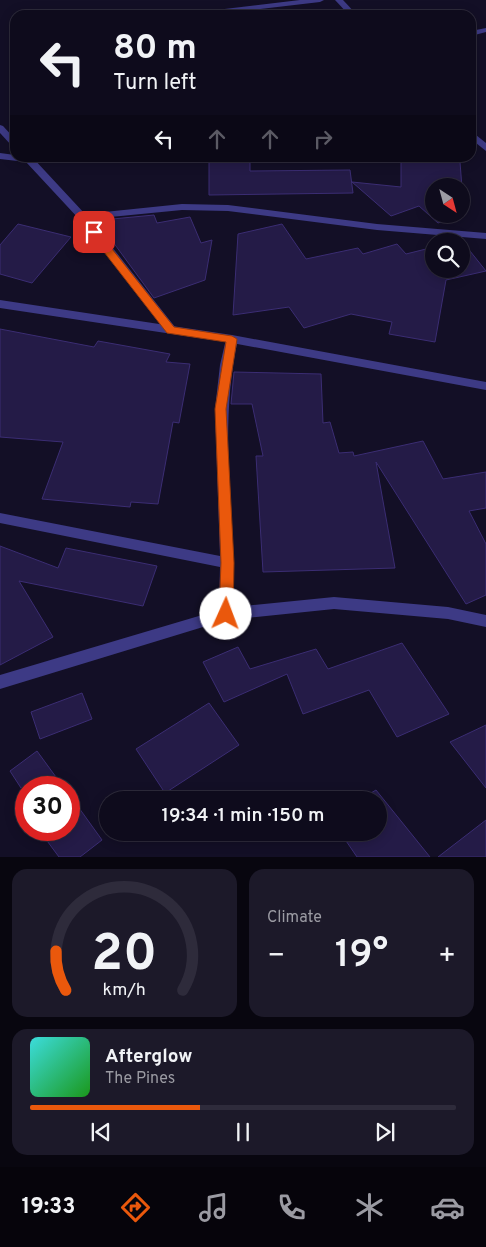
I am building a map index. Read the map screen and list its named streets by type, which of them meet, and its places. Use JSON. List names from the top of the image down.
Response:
{
  "north": "bottom right",
  "page": {
    "turn": ["80 m", "Turn left"],
    "limit": "30",
    "trip": "19:34 · 1 min · 150 m",
    "tile": "Climate",
    "heat": ["−", "19°", "+"],
    "song": ["Afterglow", "The Pines"],
    "tabs": "19:33",
    "gauge": ["20", "km/h"]
  }
}
